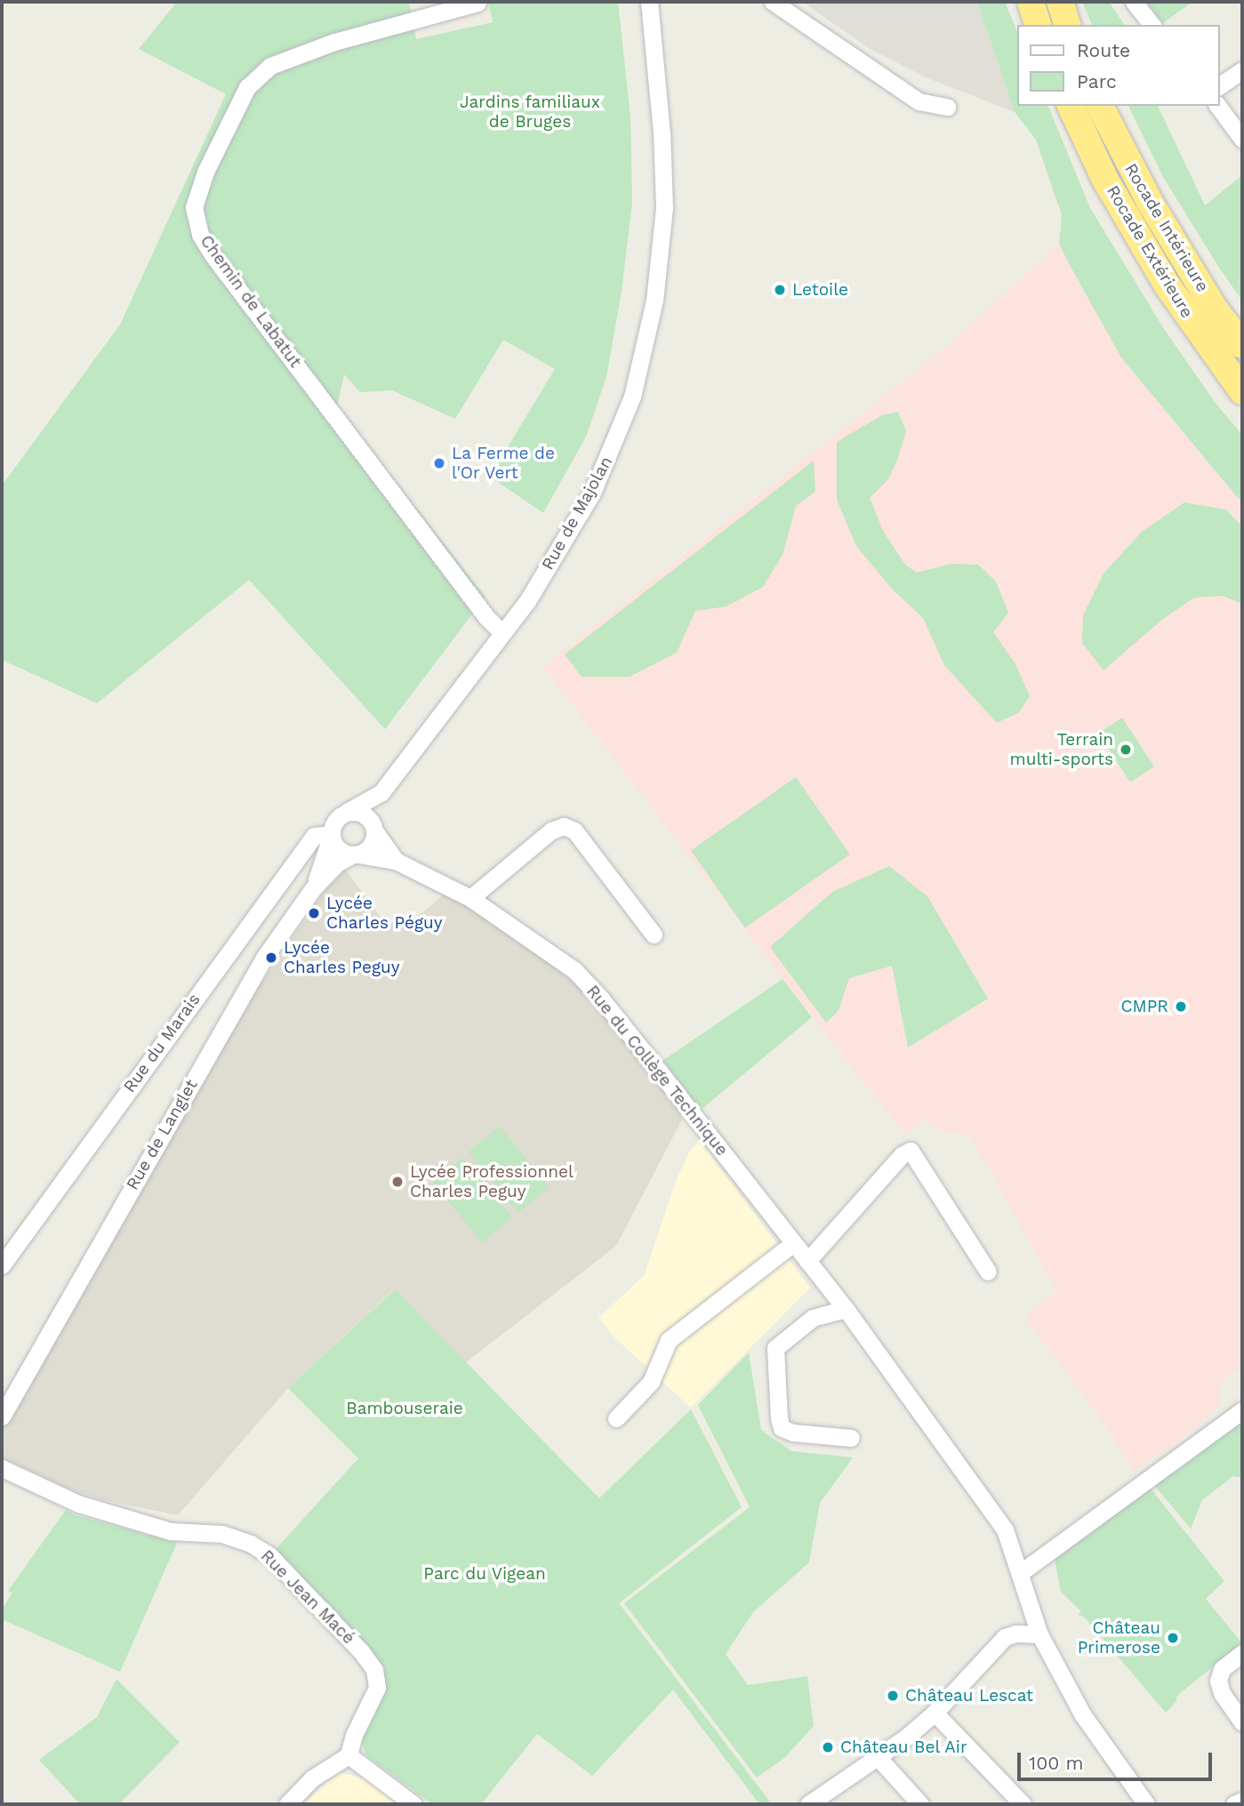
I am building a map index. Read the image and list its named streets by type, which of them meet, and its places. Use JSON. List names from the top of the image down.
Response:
{
  "streets": {
    "highway": ["Rocade Intérieure", "Rocade Extérieure"],
    "street": [
      "Chemin de Labatut",
      "Rue de Majolan",
      "Rue du Marais",
      "Rue du Collège Technique",
      "Rue de Langlet",
      "Rue Jean Macé"
    ]
  },
  "crossings": [
    ["Chemin de Labatut", "Rue de Majolan"],
    ["Rue de Majolan", "Rue du Marais"],
    ["Rue de Majolan", "Rue du Collège Technique"],
    ["Rue de Majolan", "Rue de Langlet"],
    ["Rue du Marais", "Rue du Collège Technique"],
    ["Rue du Marais", "Rue de Langlet"],
    ["Rue du Collège Technique", "Rue de Langlet"]
  ],
  "parks": ["Jardins familiaux de Bruges", "Bambouseraie", "Parc du Vigean"],
  "places": [
    "Letoile",
    "La Ferme de l'Or Vert",
    "Terrain multi-sports",
    "Lycée Charles Péguy",
    "Lycée Charles Peguy",
    "CMPR",
    "Lycée Professionnel Charles Peguy",
    "Château Primerose",
    "Château Lescat",
    "Château Bel Air"
  ],
  "legend": ["Route", "Parc"],
  "scale_bar": "100 m"
}
